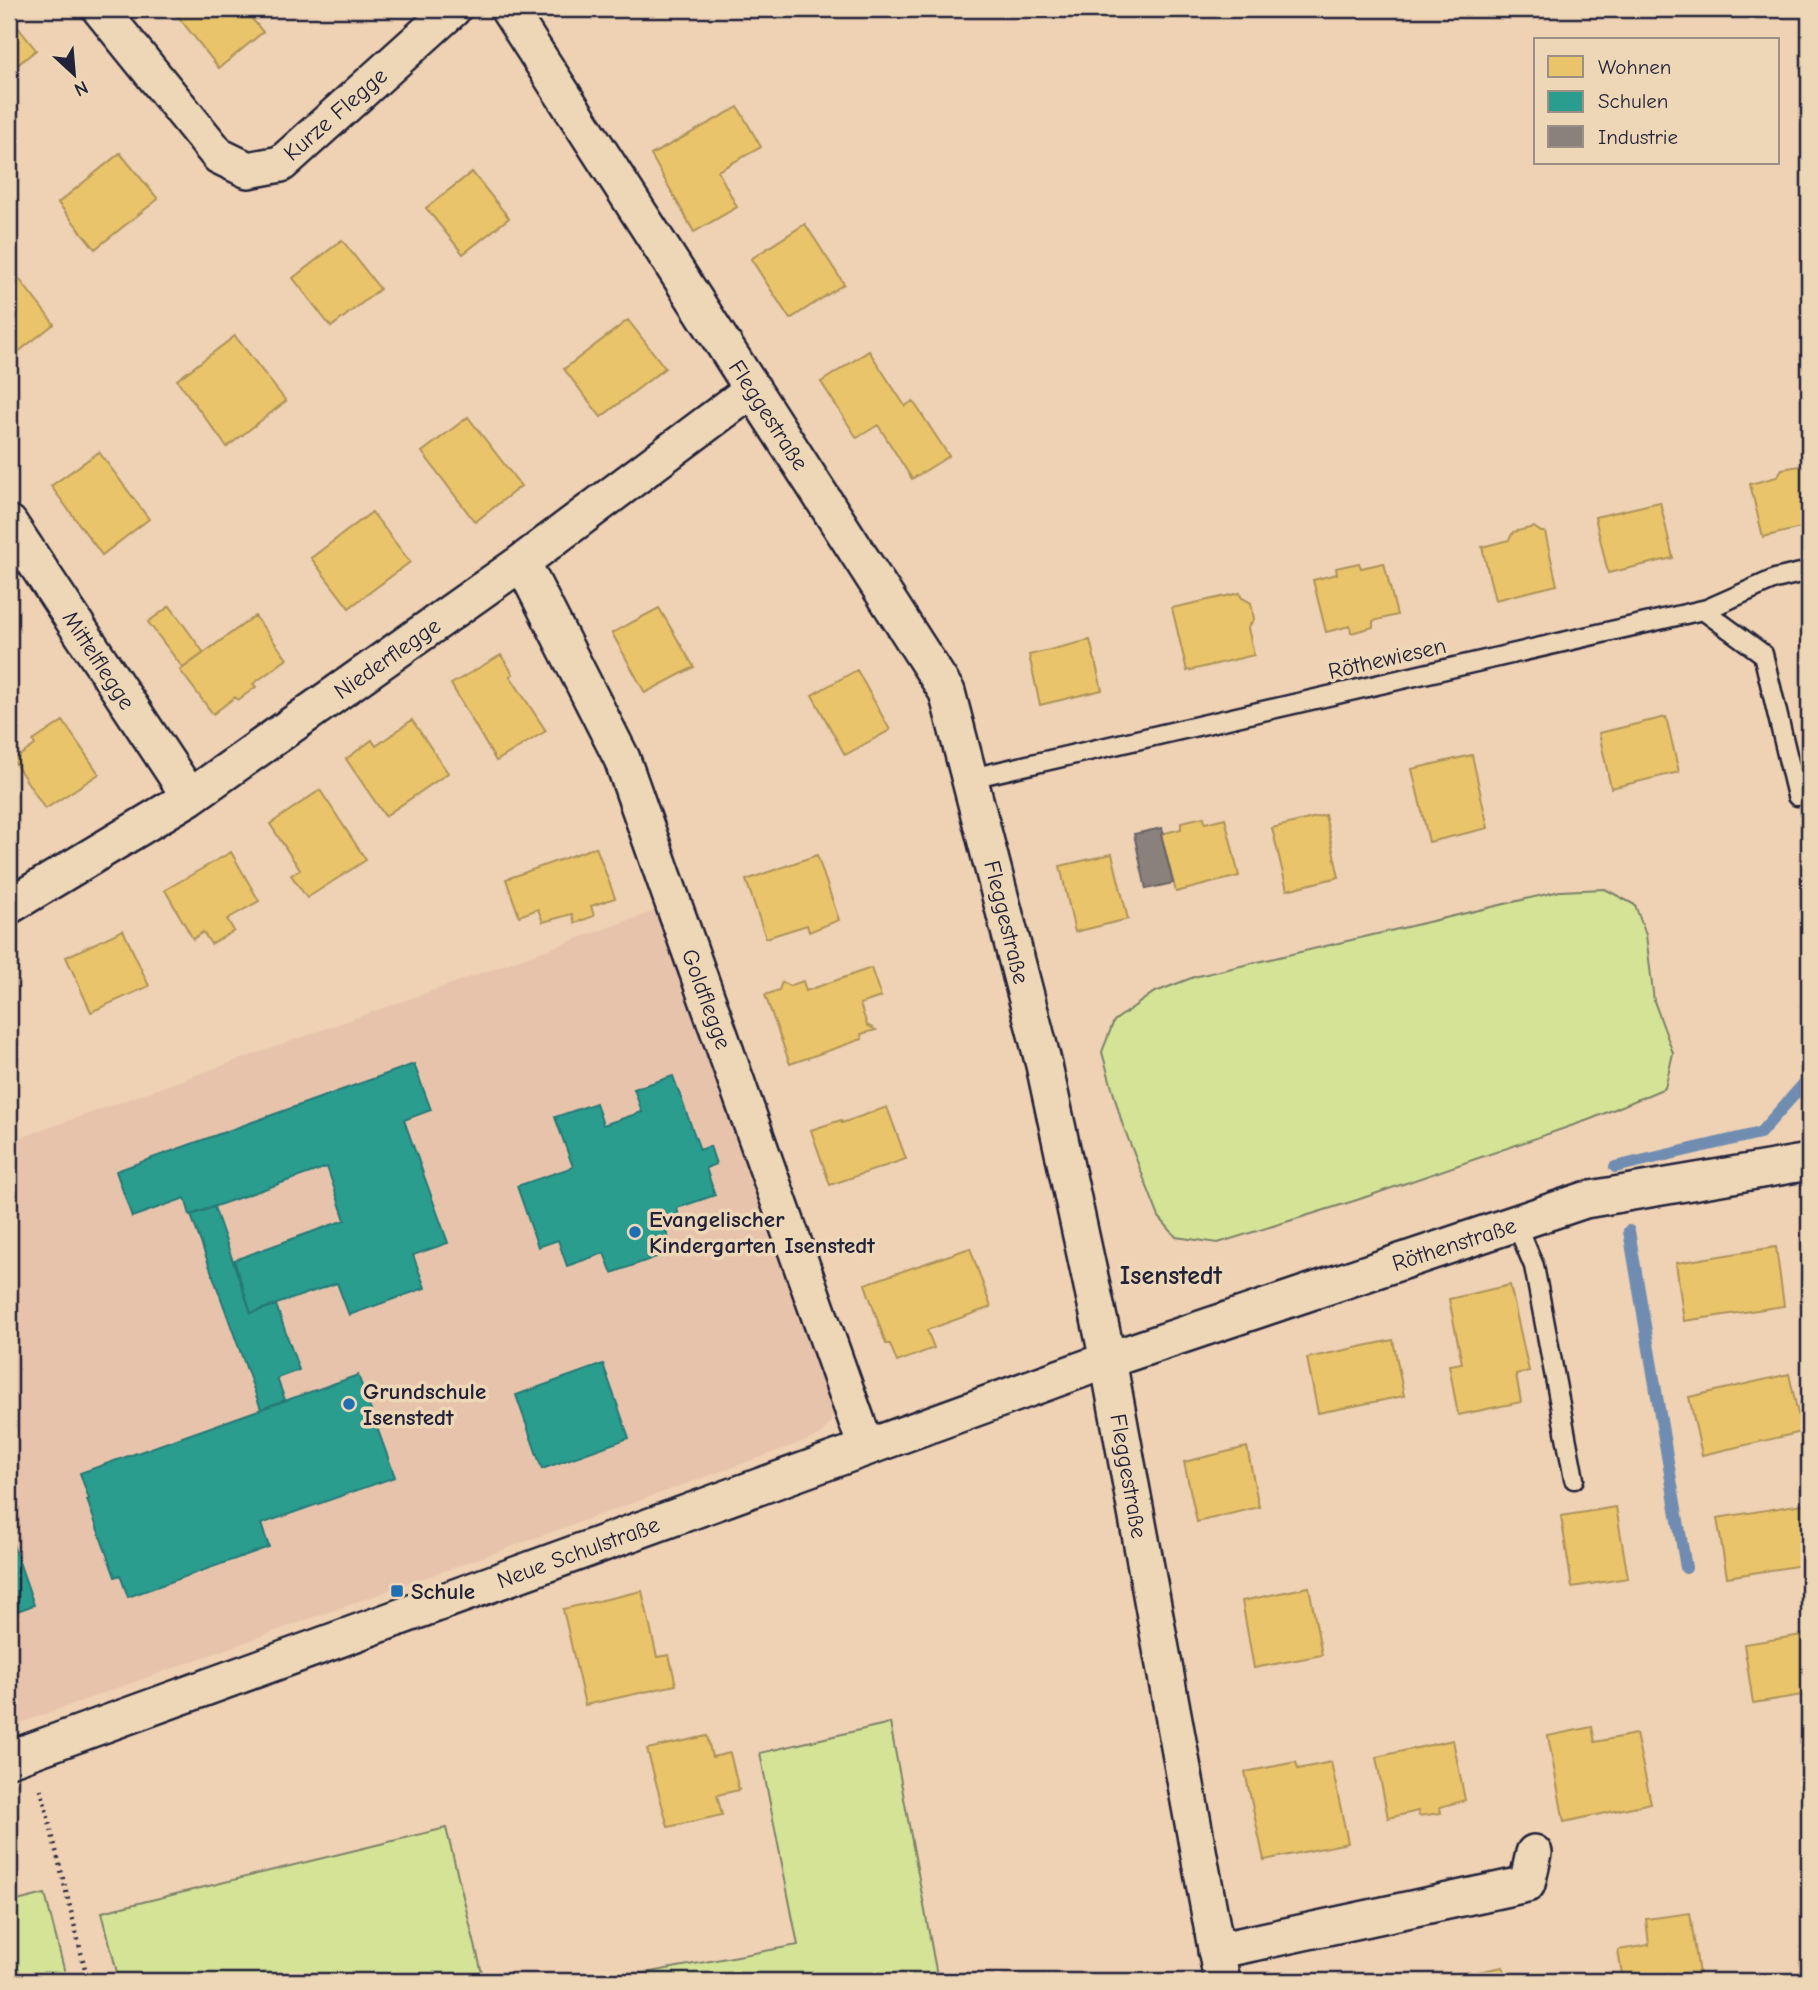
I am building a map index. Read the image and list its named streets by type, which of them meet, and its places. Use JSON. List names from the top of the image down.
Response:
{
  "streets": {
    "street": [
      "Kurze Flegge",
      "Fleggestraße",
      "Niederflegge",
      "Mittelflegge",
      "Goldflegge",
      "Röthenstraße",
      "Neue Schulstraße"
    ],
    "lane": ["Röthewiesen"]
  },
  "crossings": [
    ["Fleggestraße", "Niederflegge"],
    ["Fleggestraße", "Röthewiesen"],
    ["Fleggestraße", "Röthenstraße"],
    ["Fleggestraße", "Neue Schulstraße"],
    ["Niederflegge", "Mittelflegge"],
    ["Niederflegge", "Goldflegge"],
    ["Goldflegge", "Neue Schulstraße"],
    ["Röthenstraße", "Neue Schulstraße"]
  ],
  "districts": ["Isenstedt"],
  "places": {
    "other": ["Evangelischer Kindergarten Isenstedt", "Grundschule Isenstedt"],
    "transit": ["Schule"]
  },
  "legend": ["Wohnen", "Schulen", "Industrie"],
  "north": "bottom right"
}
